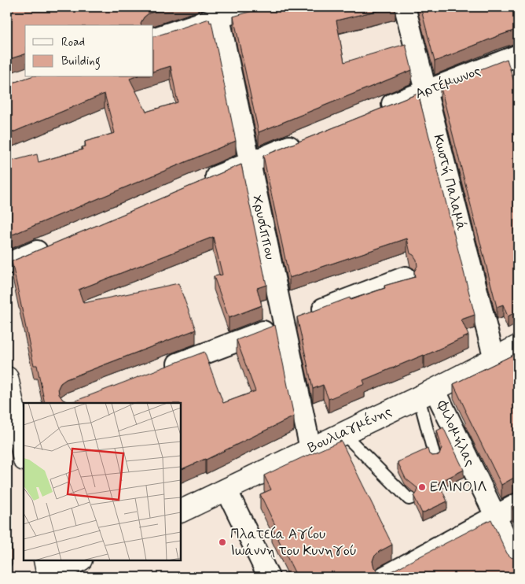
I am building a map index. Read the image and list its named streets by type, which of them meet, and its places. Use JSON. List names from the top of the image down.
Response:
{
  "streets": {
    "main road": ["Βουλιαγμένης"],
    "street": [
      "Αρτέμωνος",
      "Κωστή Παλαμά",
      "Χρυσίππου",
      "Φιλομήλας"
    ]
  },
  "crossings": [
    ["Αρτέμωνος", "Κωστή Παλαμά"],
    ["Κωστή Παλαμά", "Βουλιαγμένης"],
    ["Χρυσίππου", "Βουλιαγμένης"],
    ["Βουλιαγμένης", "Φιλομήλας"]
  ],
  "places": ["ΕΛΙΝΟΙΛ", "Πλατεία Αγίου Ιωάννη του Κυνηγού"],
  "legend": ["Road", "Building"]
}
